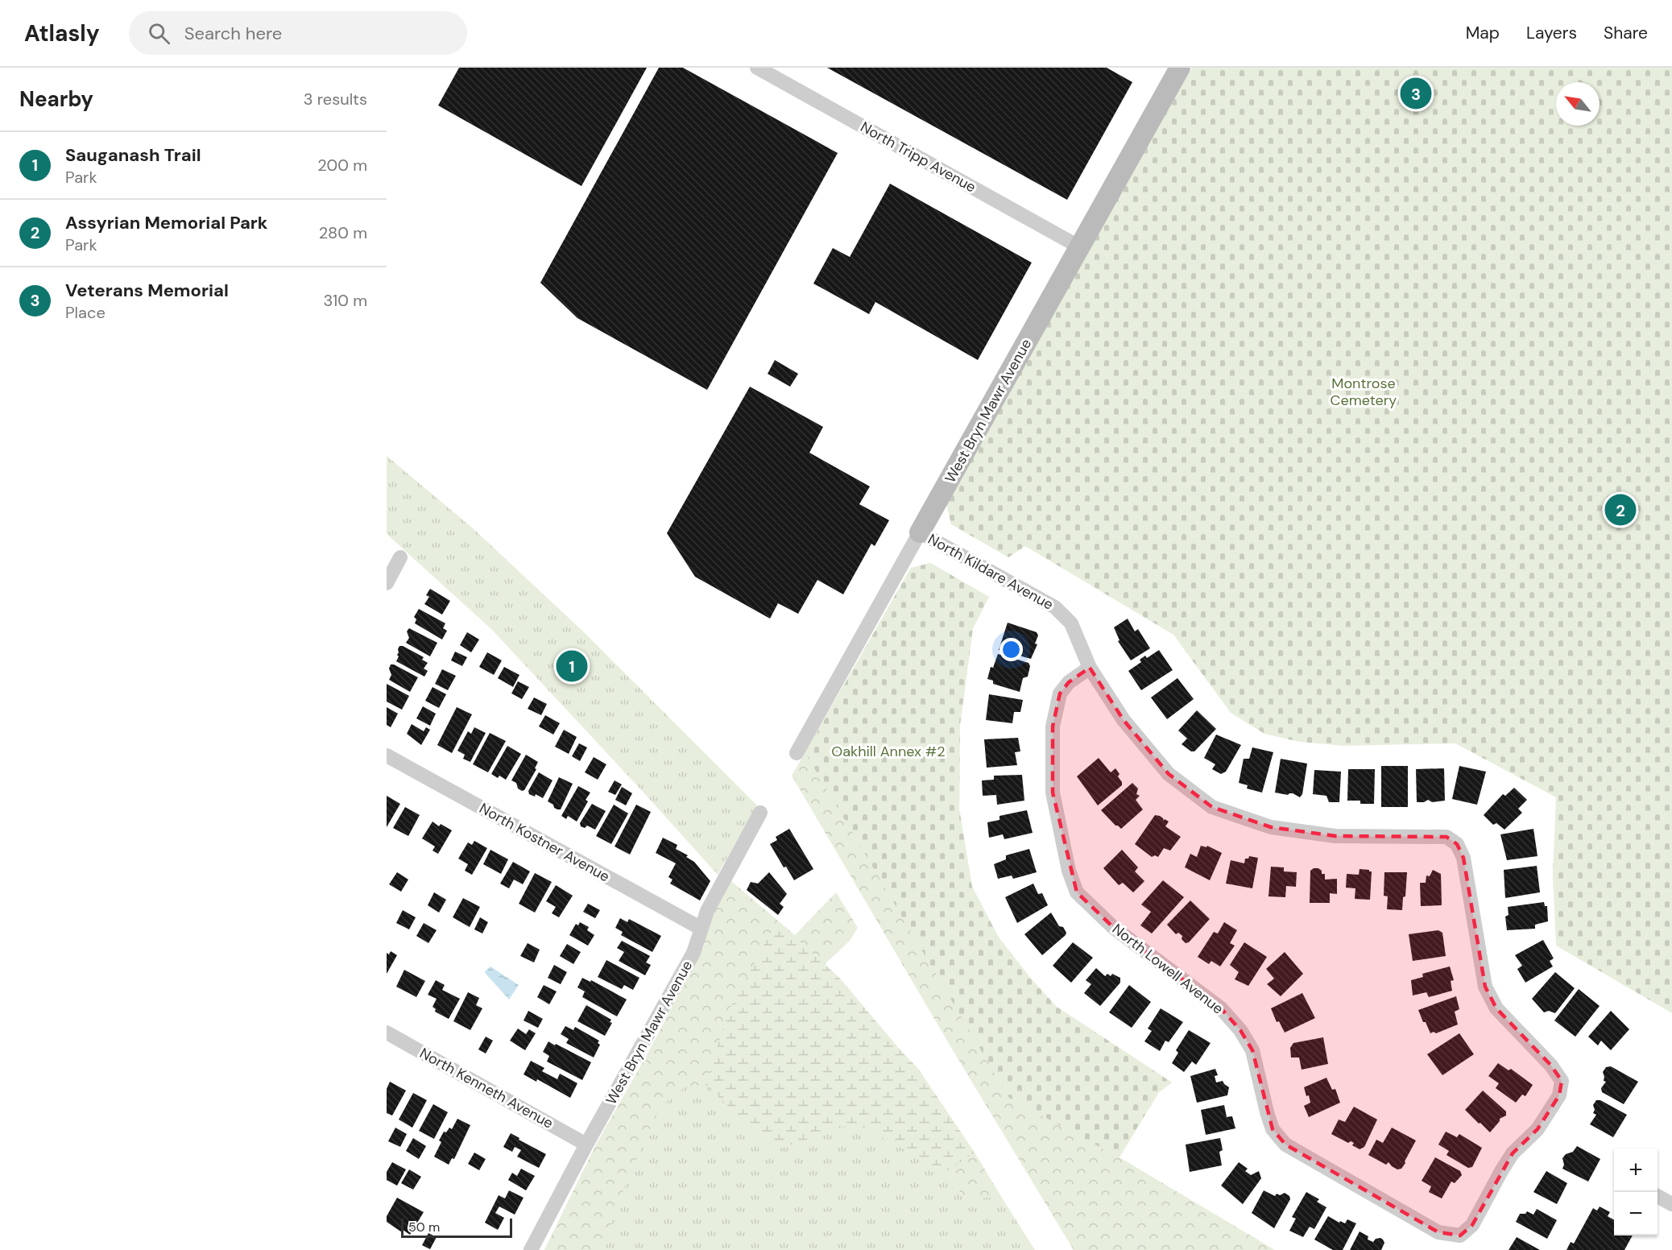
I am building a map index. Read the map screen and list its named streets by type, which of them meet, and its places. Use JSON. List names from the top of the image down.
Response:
{
  "streets": {
    "street": [
      "North Tripp Avenue",
      "West Bryn Mawr Avenue",
      "North Kildare Avenue",
      "North Kostner Avenue",
      "North Lowell Avenue",
      "North Kenneth Avenue"
    ]
  },
  "crossings": [
    ["North Tripp Avenue", "West Bryn Mawr Avenue"],
    ["West Bryn Mawr Avenue", "North Kildare Avenue"],
    ["West Bryn Mawr Avenue", "North Kostner Avenue"],
    ["West Bryn Mawr Avenue", "North Kenneth Avenue"],
    ["North Kildare Avenue", "North Lowell Avenue"]
  ],
  "parks": ["Montrose Cemetery", "Oakhill Annex #2"],
  "scale_bar": "50 m",
  "north": "top left",
  "page": {
    "header": "Atlasly",
    "search": "Search here",
    "nav": ["Map", "Layers", "Share"],
    "heading": ["Nearby", "3 results"],
    "pins": ["3", "2", "1"],
    "list": [
      {
        "mark": "1",
        "name": "Sauganash Trail",
        "note": "Park",
        "value": "200 m"
      },
      {
        "mark": "2",
        "name": "Assyrian Memorial Park",
        "note": "Park",
        "value": "280 m"
      },
      {
        "mark": "3",
        "name": "Veterans Memorial",
        "note": "Place",
        "value": "310 m"
      }
    ],
    "map_buttons": ["+", "−"],
    "scale": "50 m"
  }
}
